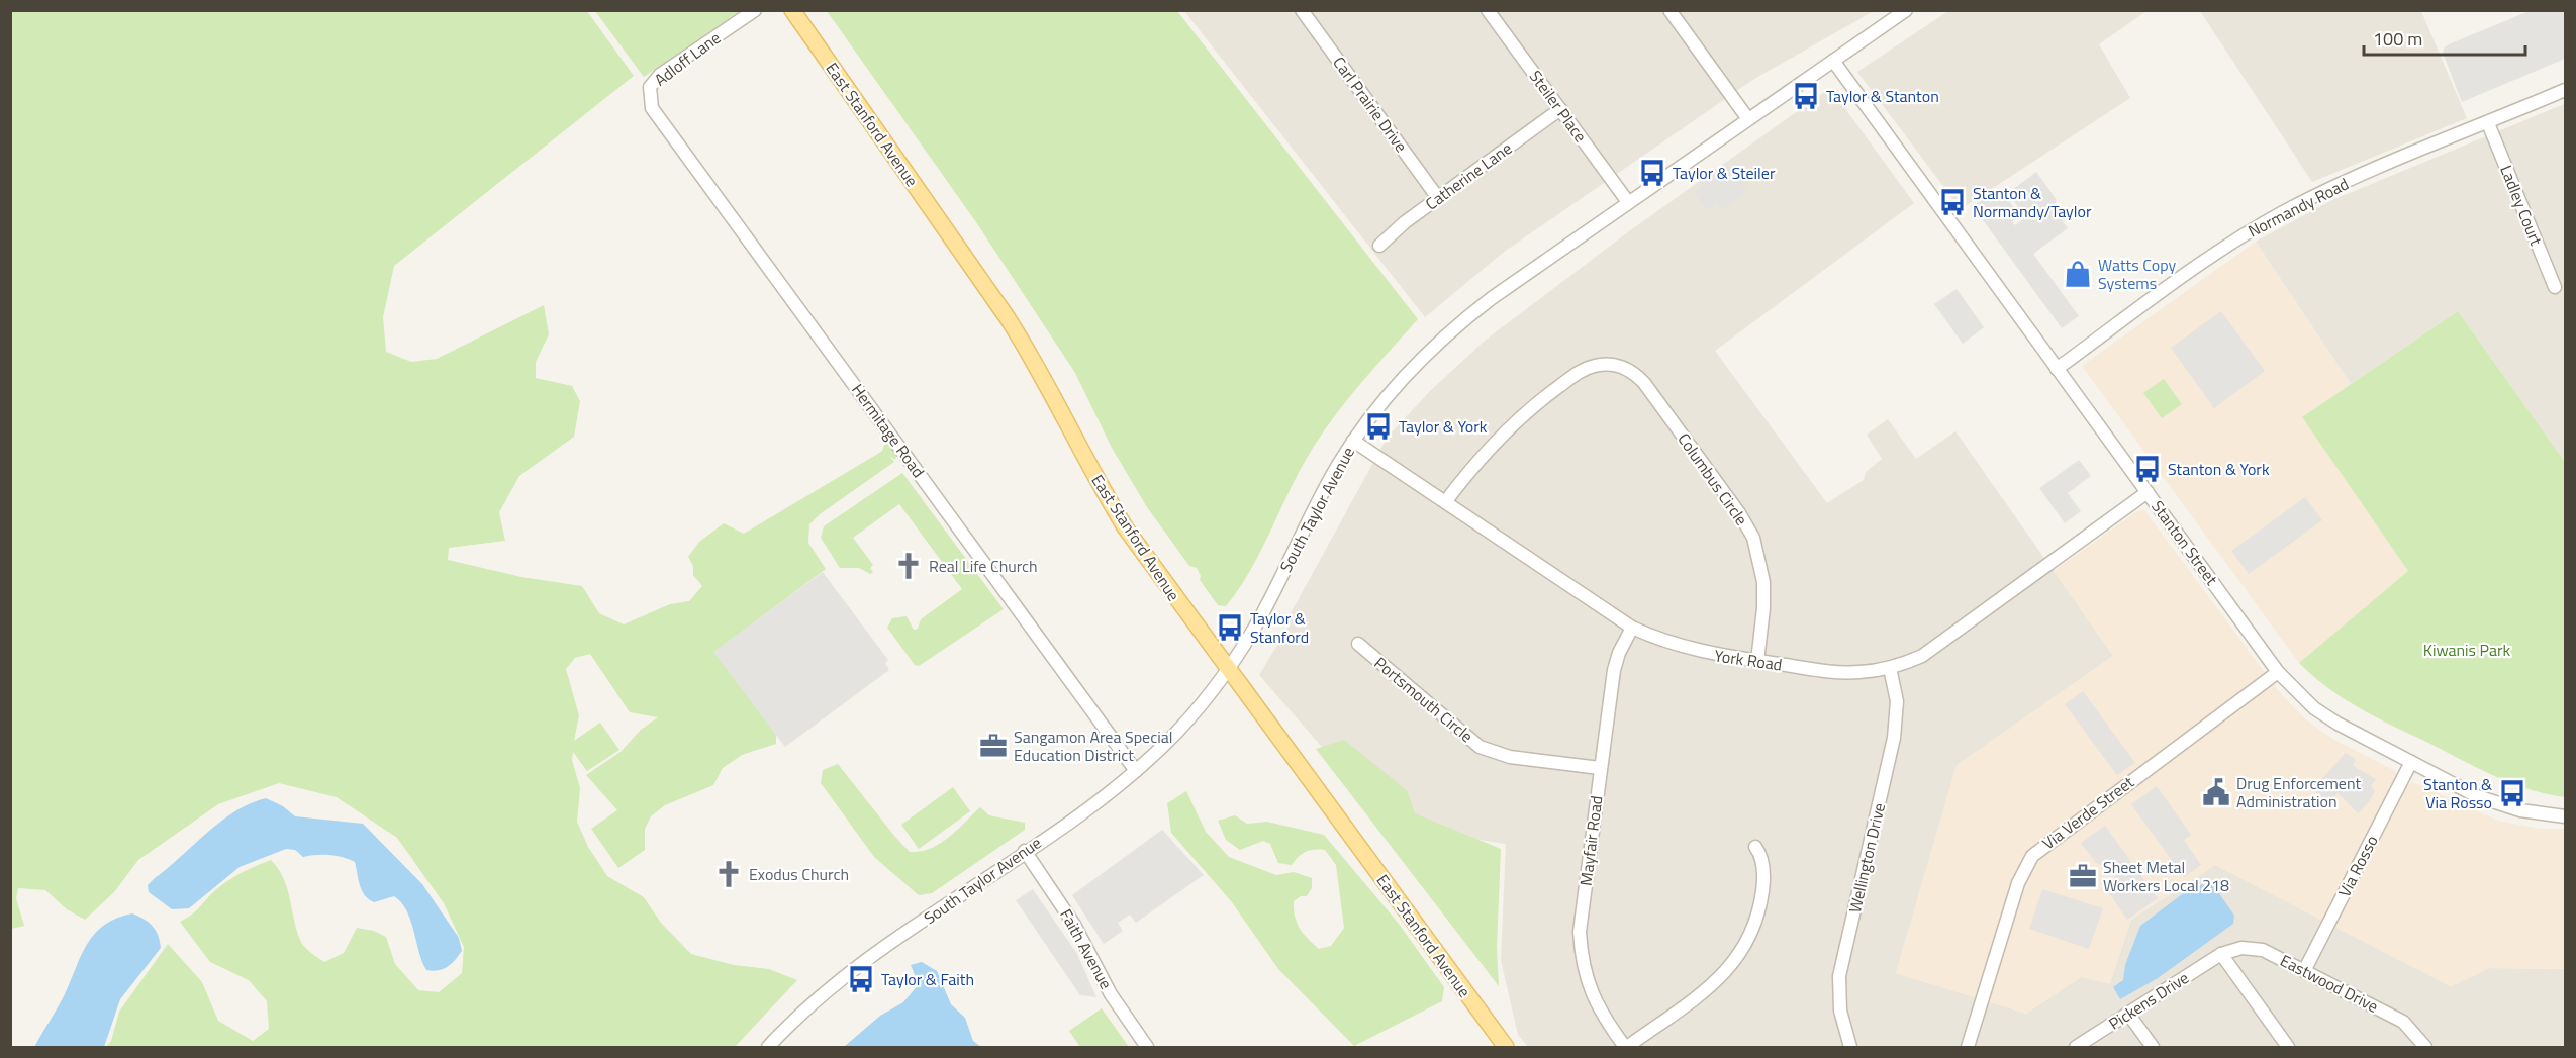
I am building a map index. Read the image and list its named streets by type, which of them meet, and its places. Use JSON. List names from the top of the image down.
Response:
{
  "streets": {
    "main road": ["East Stanford Avenue"],
    "street": [
      "Adloff Lane",
      "Carl Prairie Drive",
      "Steiler Place",
      "Catherine Lane",
      "Ladley Court",
      "Normandy Road",
      "Hermitage Road",
      "Columbus Circle",
      "South Taylor Avenue",
      "Stanton Street",
      "York Road",
      "Portsmouth Circle",
      "Via Verde Street",
      "Mayfair Road",
      "Wellington Drive",
      "Via Rosso",
      "Faith Avenue",
      "Eastwood Drive",
      "Pickens Drive"
    ]
  },
  "crossings": [
    ["Adloff Lane", "Hermitage Road"],
    ["Carl Prairie Drive", "Catherine Lane"],
    ["Steiler Place", "Catherine Lane"],
    ["Steiler Place", "South Taylor Avenue"],
    ["East Stanford Avenue", "South Taylor Avenue"],
    ["Ladley Court", "Normandy Road"],
    ["Normandy Road", "Stanton Street"],
    ["Hermitage Road", "South Taylor Avenue"],
    ["Columbus Circle", "York Road"],
    ["South Taylor Avenue", "Stanton Street"],
    ["South Taylor Avenue", "York Road"],
    ["South Taylor Avenue", "Faith Avenue"],
    ["Stanton Street", "York Road"],
    ["Stanton Street", "Via Verde Street"],
    ["Stanton Street", "Via Rosso"],
    ["York Road", "Mayfair Road"],
    ["York Road", "Wellington Drive"],
    ["Portsmouth Circle", "Mayfair Road"],
    ["Via Rosso", "Eastwood Drive"],
    ["Eastwood Drive", "Pickens Drive"]
  ],
  "parks": ["Kiwanis Park"],
  "places": {
    "bus stop": [
      "Taylor & Stanton",
      "Taylor & Steiler",
      "Stanton & Normandy/Taylor",
      "Taylor & York",
      "Stanton & York",
      "Taylor & Stanford",
      "Stanton & Via Rosso",
      "Taylor & Faith"
    ],
    "shop": ["Watts Copy Systems"],
    "church": ["Real Life Church", "Exodus Church"],
    "office": ["Sangamon Area Special Education District", "Sheet Metal Workers Local 218"],
    "public building": ["Drug Enforcement Administration"]
  },
  "scale_bar": "100 m"
}
